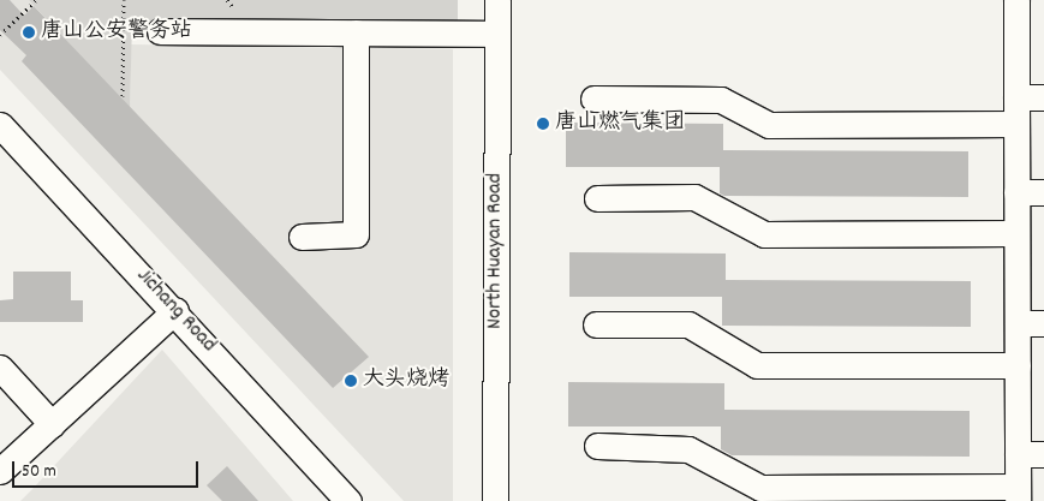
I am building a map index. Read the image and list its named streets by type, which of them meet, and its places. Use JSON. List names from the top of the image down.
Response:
{
  "streets": {
    "street": ["North Huayan Road", "Jichang Road"]
  },
  "places": ["唐山公安警务站", "唐山燃气集团", "大头烧烤"],
  "scale_bar": "50 m"
}
